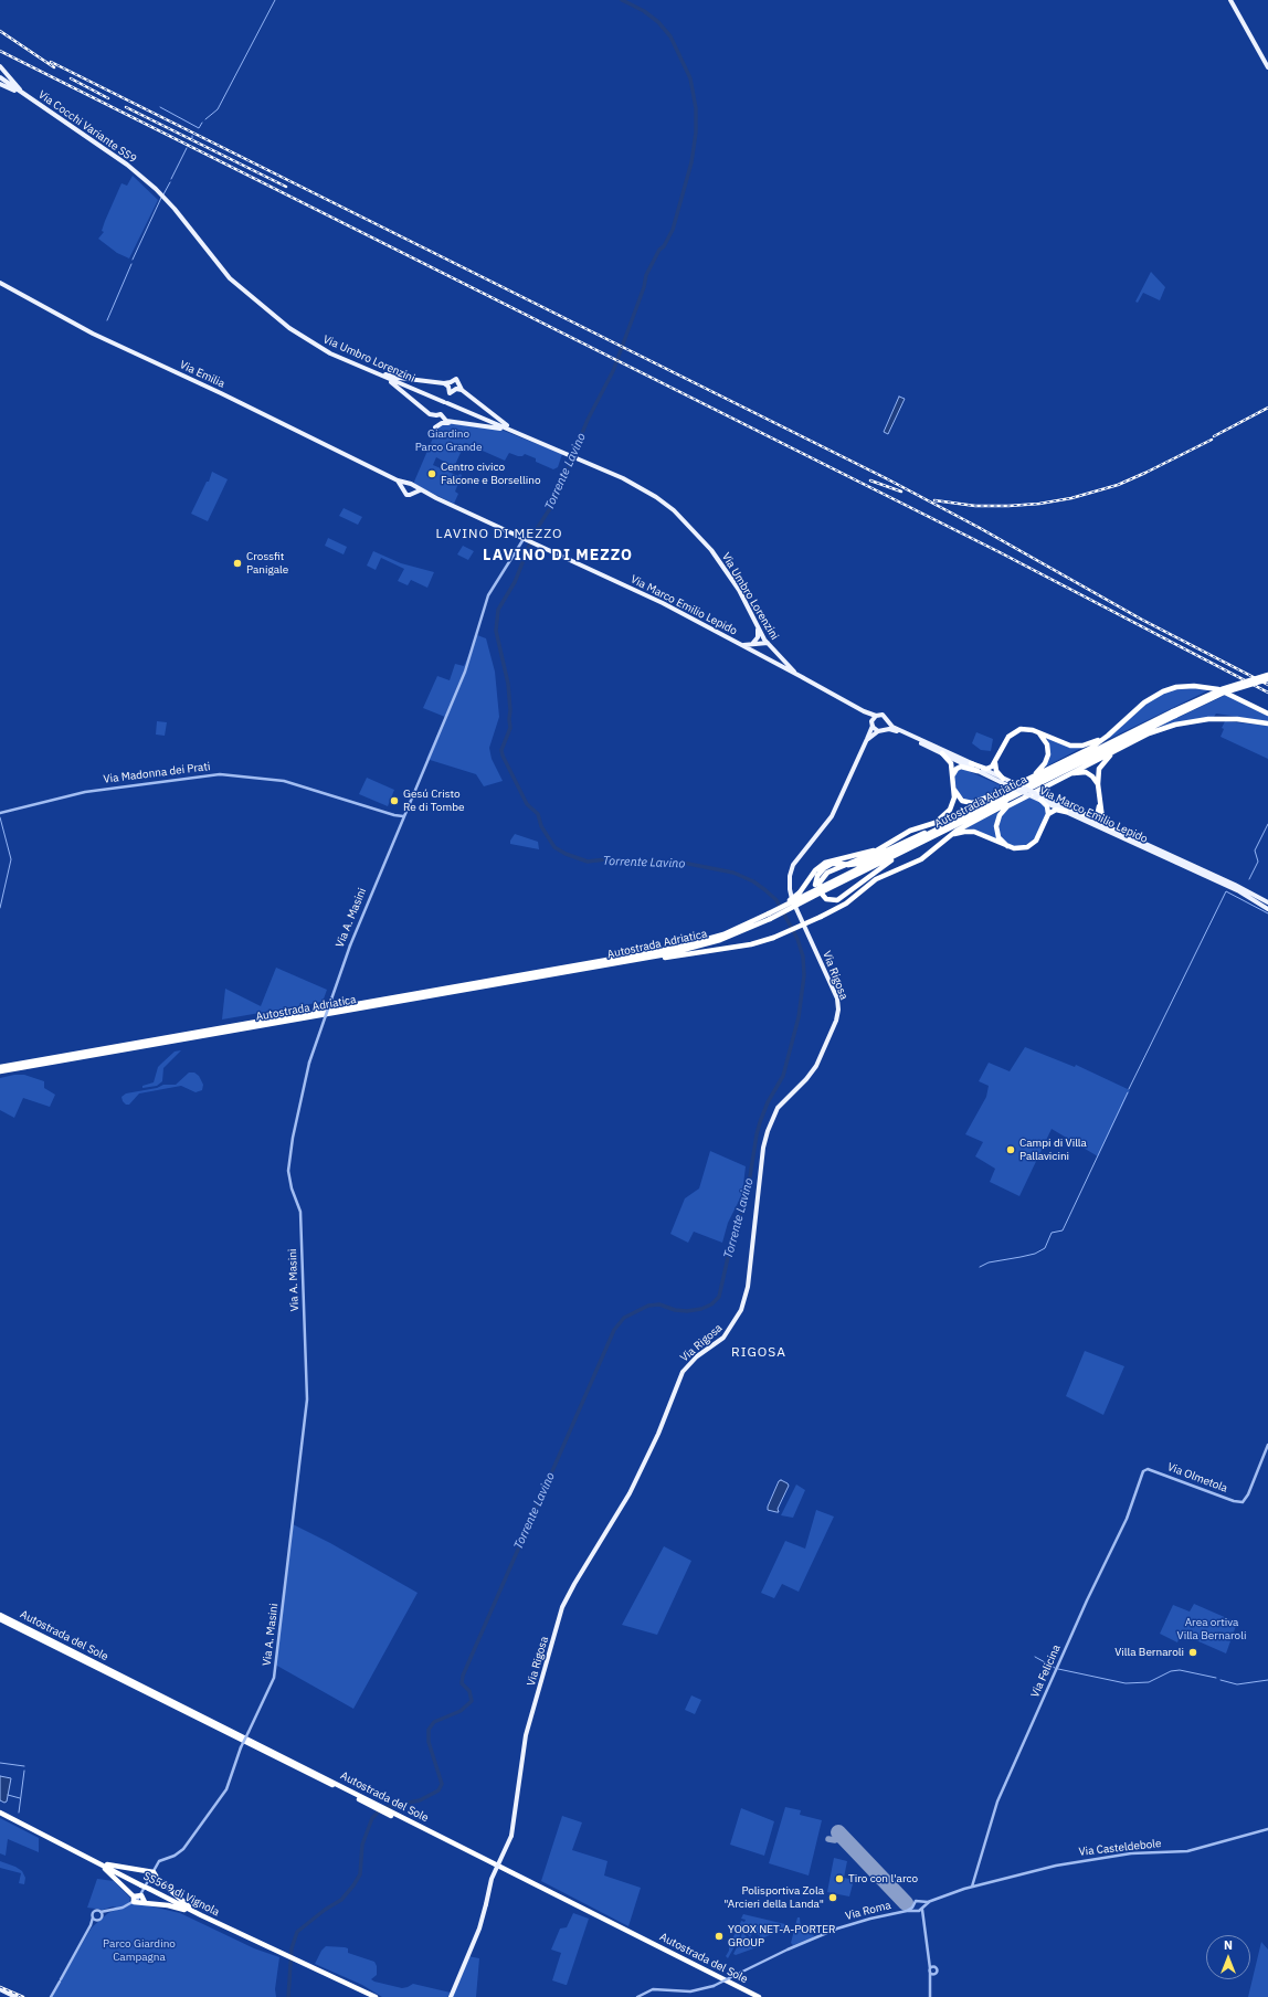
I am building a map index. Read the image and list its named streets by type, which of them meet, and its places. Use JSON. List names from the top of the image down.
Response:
{
  "streets": {
    "highway": ["Autostrada Adriatica", "Autostrada del Sole", "SS569 di Vignola"],
    "main road": [
      "Via Cocchi Variante SS9",
      "Via Umbro Lorenzini",
      "Via Emilia",
      "Via Marco Emilio Lepido",
      "Via Rigosa"
    ],
    "street": [
      "Via Madonna dei Prati",
      "Via A. Masini",
      "Via Olmetola",
      "Via Felicina",
      "Via Casteldebole",
      "Via Roma"
    ]
  },
  "crossings": [
    ["Via Cocchi Variante SS9", "Via Umbro Lorenzini"],
    ["Via Umbro Lorenzini", "Via Marco Emilio Lepido"],
    ["Via Emilia", "Via Marco Emilio Lepido"],
    ["Via Emilia", "Via A. Masini"],
    ["Via Marco Emilio Lepido", "Via A. Masini"],
    ["Via Marco Emilio Lepido", "Via Rigosa"],
    ["Via Madonna dei Prati", "Via A. Masini"],
    ["Via Olmetola", "Via Felicina"],
    ["Via Felicina", "Via Casteldebole"],
    ["Via Felicina", "Via Roma"],
    ["Via Casteldebole", "Via Roma"]
  ],
  "districts": ["LAVINO DI MEZZO", "LAVINO DI MEZZO", "RIGOSA"],
  "water": ["Torrente Lavino"],
  "parks": ["Giardino Parco Grande", "Area ortiva Villa Bernaroli", "Parco Giardino Campagna"],
  "places": [
    "Centro civico Falcone e Borsellino",
    "Crossfit Panigale",
    "Gesú Cristo Re di Tombe",
    "Campi di Villa Pallavicini",
    "Villa Bernaroli",
    "Tiro con l'arco",
    "Polisportiva Zola \"Arcieri della Landa\"",
    "YOOX NET-A-PORTER GROUP"
  ],
  "north": "top"
}
